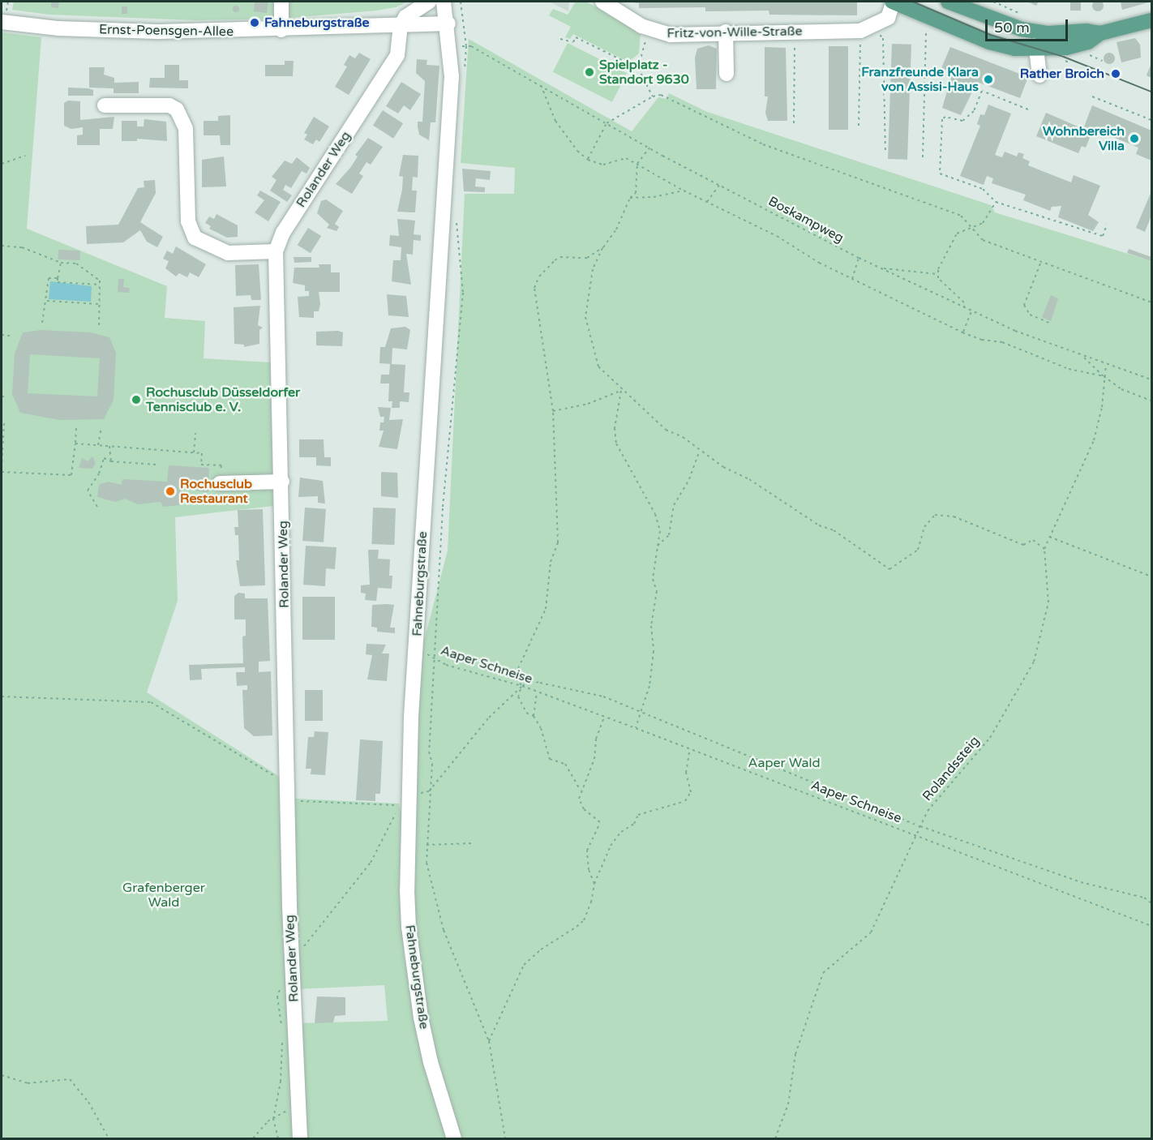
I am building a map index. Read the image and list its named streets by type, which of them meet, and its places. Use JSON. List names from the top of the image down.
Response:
{
  "streets": {
    "street": [
      "Ernst-Poensgen-Allee",
      "Fritz-von-Wille-Straße",
      "Rolander Weg",
      "Fahneburgstraße"
    ],
    "path": ["Boskampweg", "Aaper Schneise", "Rolandssteig"]
  },
  "crossings": [
    ["Ernst-Poensgen-Allee", "Rolander Weg"],
    ["Ernst-Poensgen-Allee", "Fahneburgstraße"],
    ["Boskampweg", "Rolandssteig"],
    ["Fahneburgstraße", "Aaper Schneise"],
    ["Aaper Schneise", "Rolandssteig"]
  ],
  "parks": ["Aaper Wald", "Grafenberger Wald"],
  "places": [
    "Fahneburgstraße",
    "Spielplatz - Standort 9630",
    "Rather Broich",
    "Franzfreunde Klara von Assisi-Haus",
    "Wohnbereich Villa",
    "Rochusclub Düsseldorfer Tennisclub e. V.",
    "Rochusclub Restaurant"
  ],
  "scale_bar": "50 m"
}
